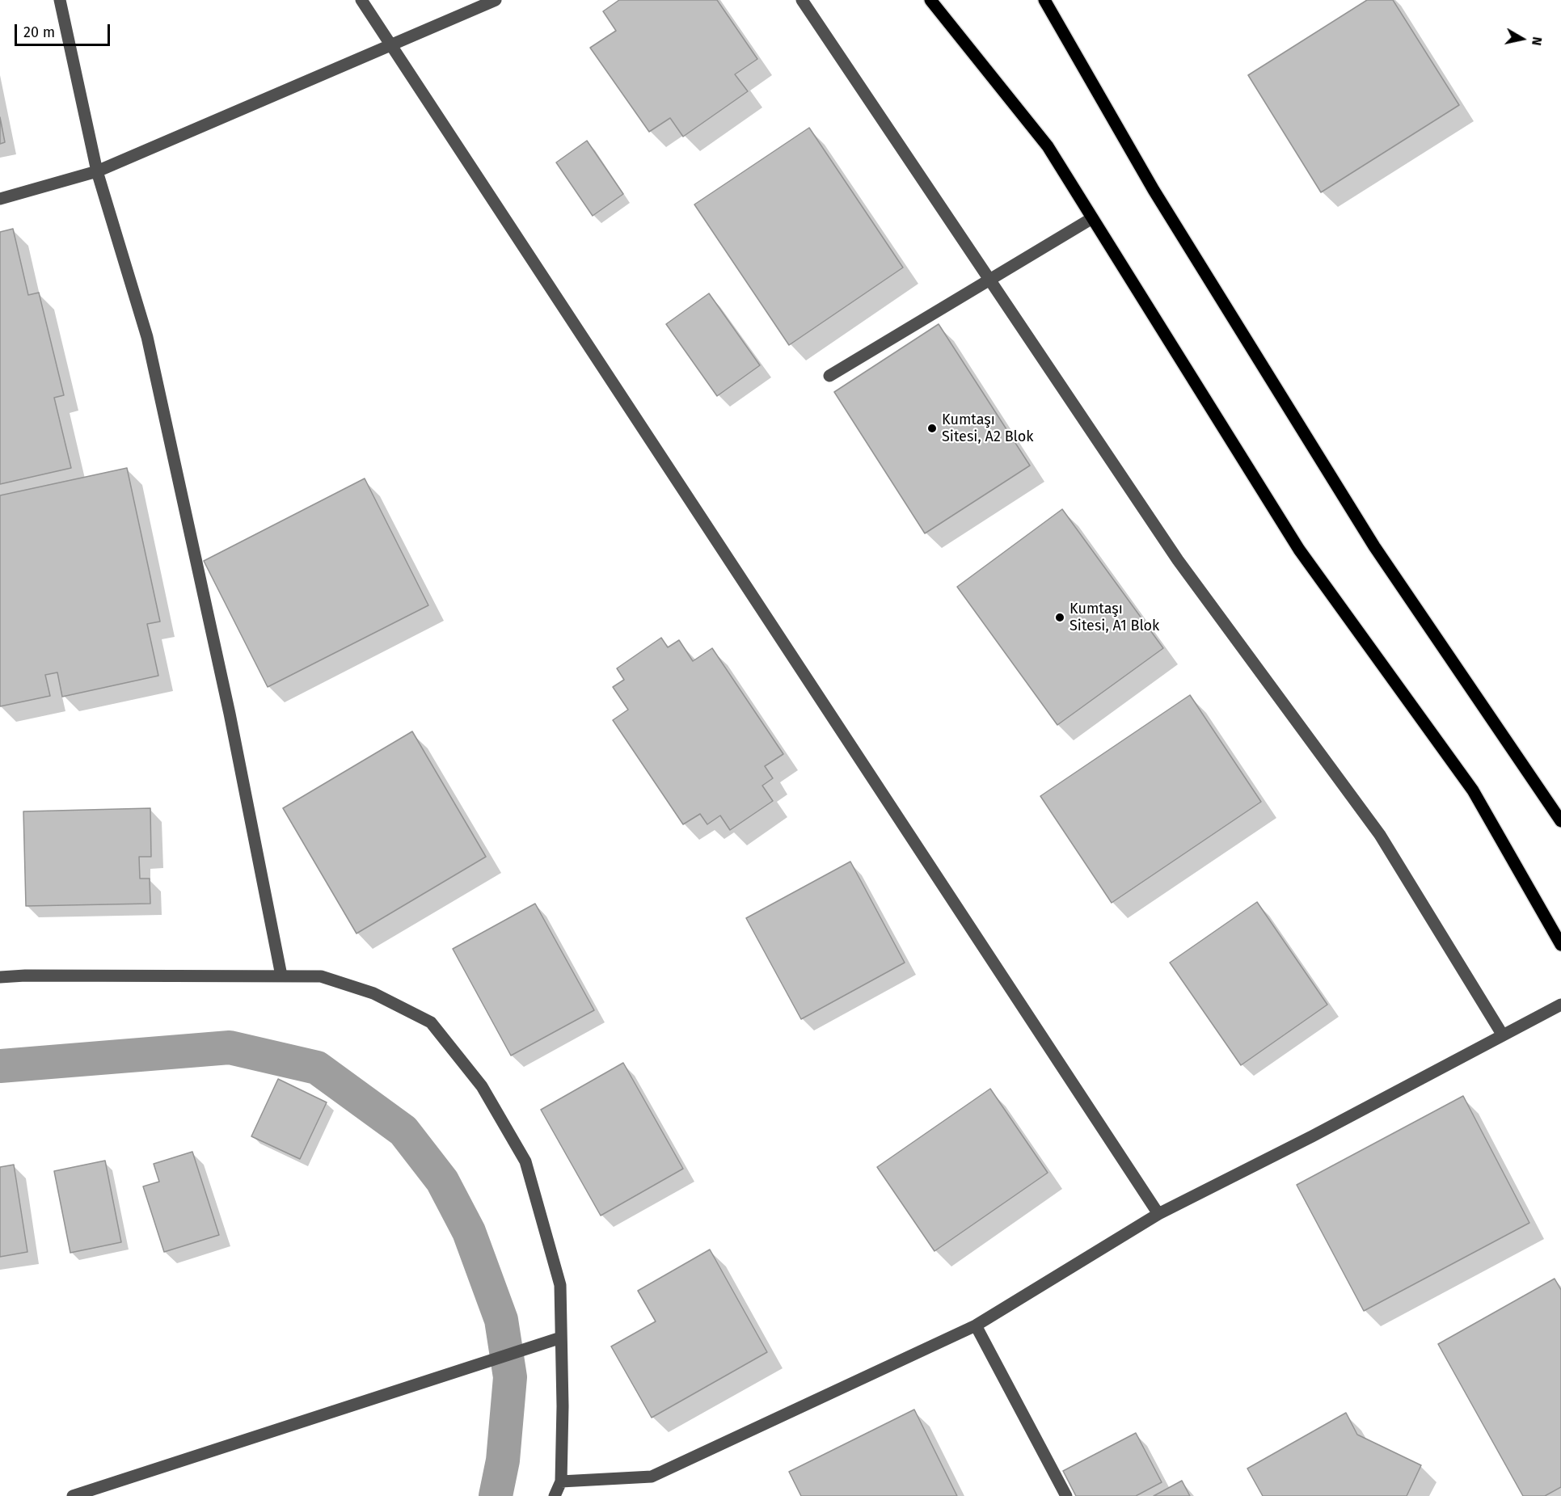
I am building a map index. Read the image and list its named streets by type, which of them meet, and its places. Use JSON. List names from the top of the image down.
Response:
{
  "places": ["Kumtaşı Sitesi, A2 Blok", "Kumtaşı Sitesi, A1 Blok"],
  "scale_bar": "20 m",
  "north": "right"
}
